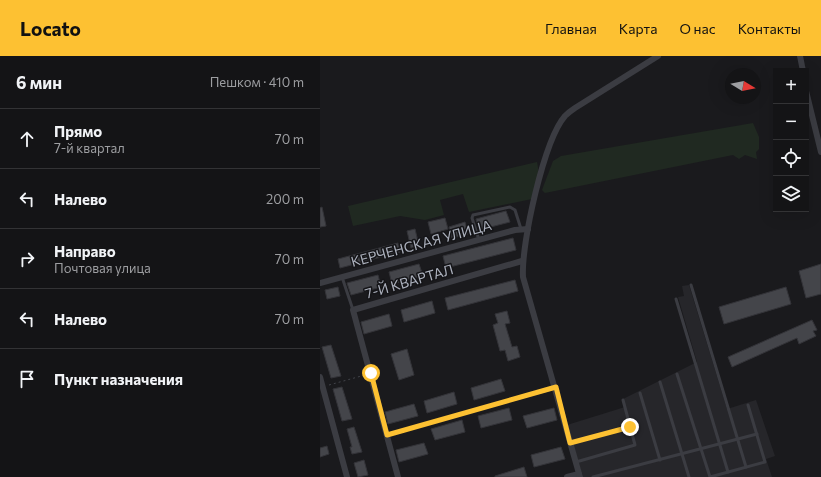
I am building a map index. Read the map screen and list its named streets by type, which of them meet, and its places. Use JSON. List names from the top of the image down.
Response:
{
  "streets": {
    "street": ["КЕРЧЕНСКАЯ УЛИЦА", "7-Й КВАРТАЛ"]
  },
  "north": "right",
  "page": {
    "header": "Locato",
    "nav": [
      "Главная",
      "Карта",
      "О нас",
      "Контакты"
    ],
    "heading": ["6 мин", "Пешком · 410 m"],
    "map_buttons": ["+", "−"],
    "list": [
      ["Прямо", "7-й квартал", "70 m"],
      ["Налево", "200 m"],
      ["Направо", "Почтовая улица", "70 m"],
      ["Налево", "70 m"],
      "Пункт назначения"
    ]
  }
}
